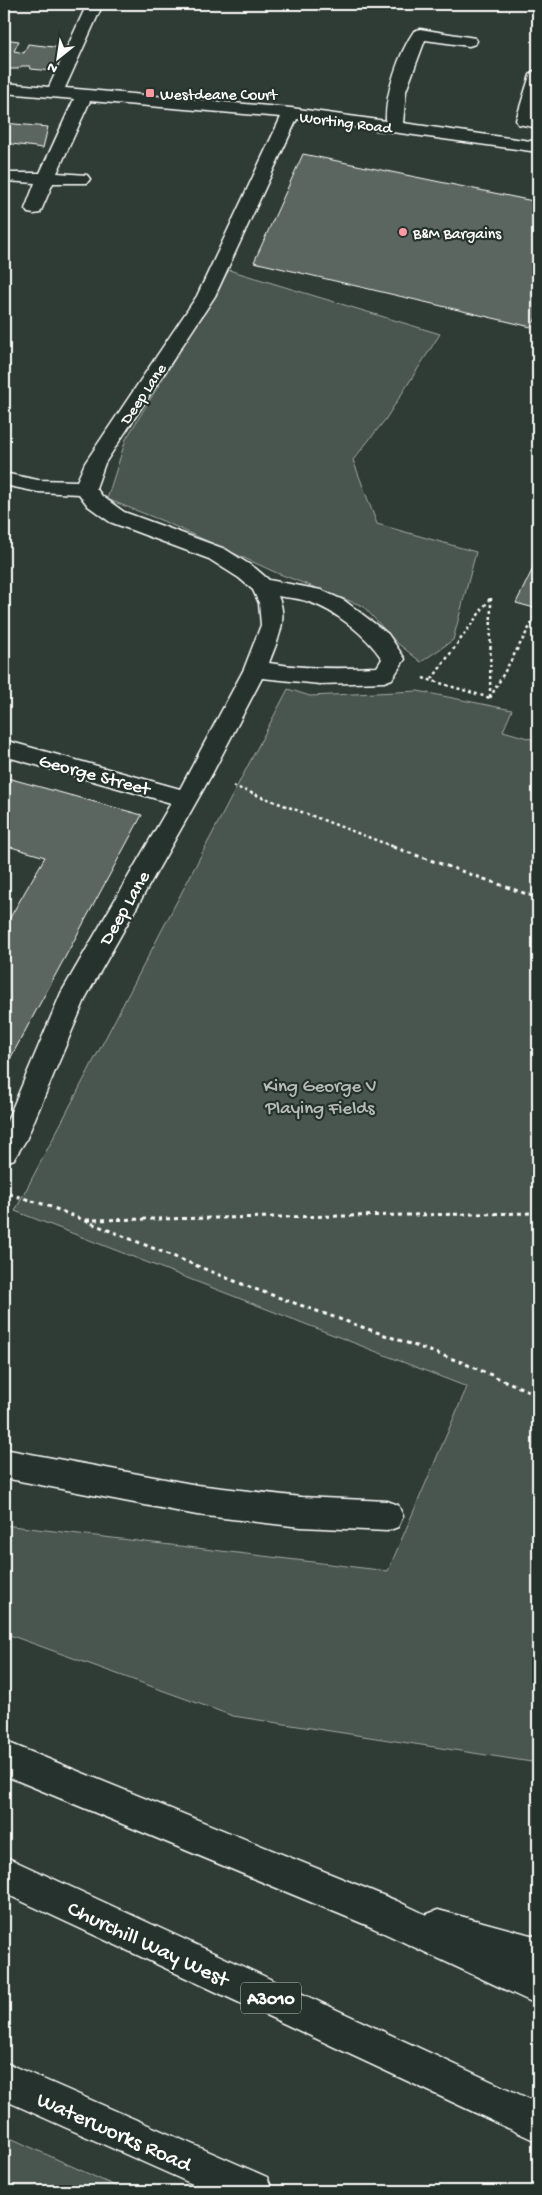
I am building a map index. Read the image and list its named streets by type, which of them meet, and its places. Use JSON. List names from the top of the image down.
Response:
{
  "streets": {
    "street": [
      "Worting Road",
      "Deep Lane",
      "George Street",
      "Churchill Way West",
      "A3010",
      "Waterworks Road"
    ]
  },
  "crossings": [
    ["Worting Road", "Deep Lane"],
    ["Deep Lane", "George Street"]
  ],
  "parks": ["King George V Playing Fields"],
  "places": {
    "transit": ["Westdeane Court"],
    "other": ["B&M Bargains"]
  },
  "north": "bottom left"
}
